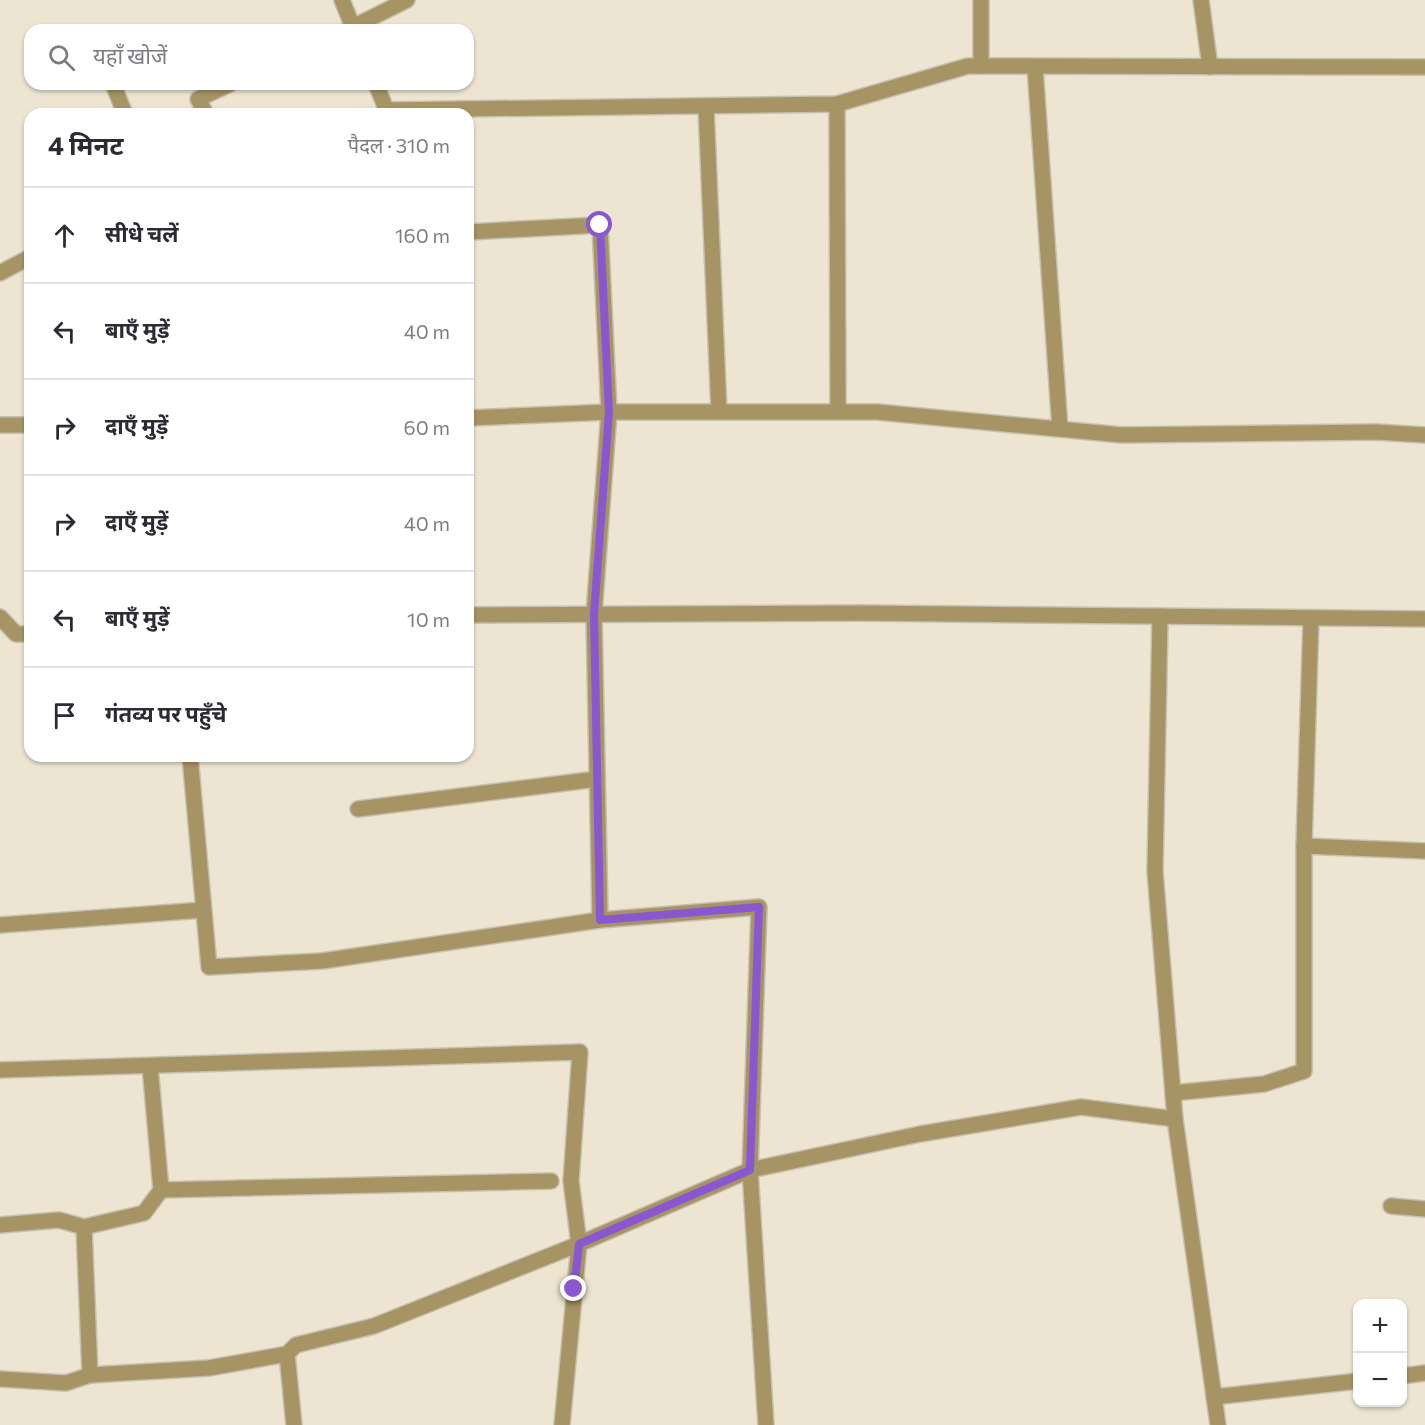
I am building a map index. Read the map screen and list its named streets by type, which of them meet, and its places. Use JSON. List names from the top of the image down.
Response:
{
  "page": {
    "search": "यहाँ खोजें",
    "heading": ["4 मिनट", "पैदल · 310 m"],
    "list": [
      ["सीधे चलें", "160 m"],
      ["बाएँ मुड़ें", "40 m"],
      ["दाएँ मुड़ें", "60 m"],
      ["दाएँ मुड़ें", "40 m"],
      ["बाएँ मुड़ें", "10 m"],
      "गंतव्य पर पहुँचे"
    ],
    "map_buttons": ["+", "−"]
  }
}
